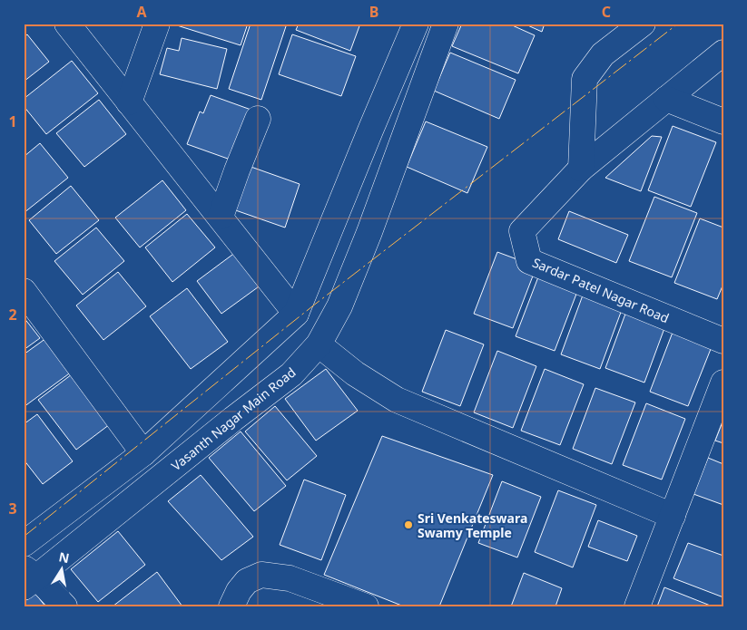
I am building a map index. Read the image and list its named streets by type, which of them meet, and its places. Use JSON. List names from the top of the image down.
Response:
{
  "streets": {
    "street": ["Sardar Patel Nagar Road", "Vasanth Nagar Main Road"]
  },
  "places": ["Sri Venkateswara Swamy Temple"],
  "north": "top",
  "grid": {
    "columns": ["A", "B", "C"],
    "rows": ["1", "2", "3"]
  }
}
